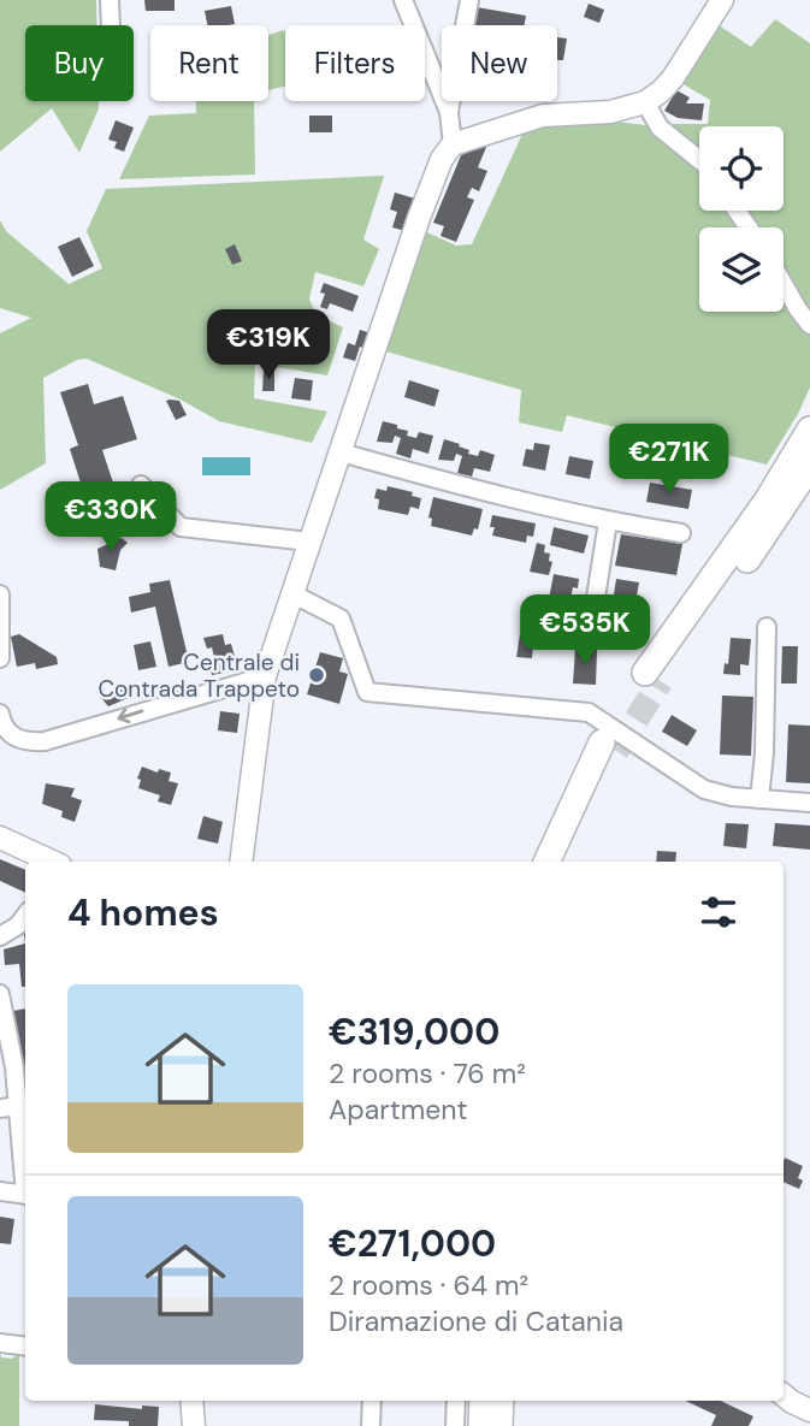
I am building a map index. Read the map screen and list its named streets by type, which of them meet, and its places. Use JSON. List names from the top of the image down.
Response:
{
  "places": ["Centrale di Contrada Trappeto"],
  "page": {
    "chip": [
      "Buy",
      "Rent",
      "Filters",
      "New"
    ],
    "price": [
      "€319K",
      "€271K",
      "€330K",
      "€535K"
    ],
    "heading": "4 homes",
    "list": [
      {
        "name": "€319,000",
        "note": "2 rooms · 76 m² · Apartment"
      },
      {
        "name": "€271,000",
        "note": "2 rooms · 64 m² · Diramazione di Catania"
      }
    ]
  }
}
